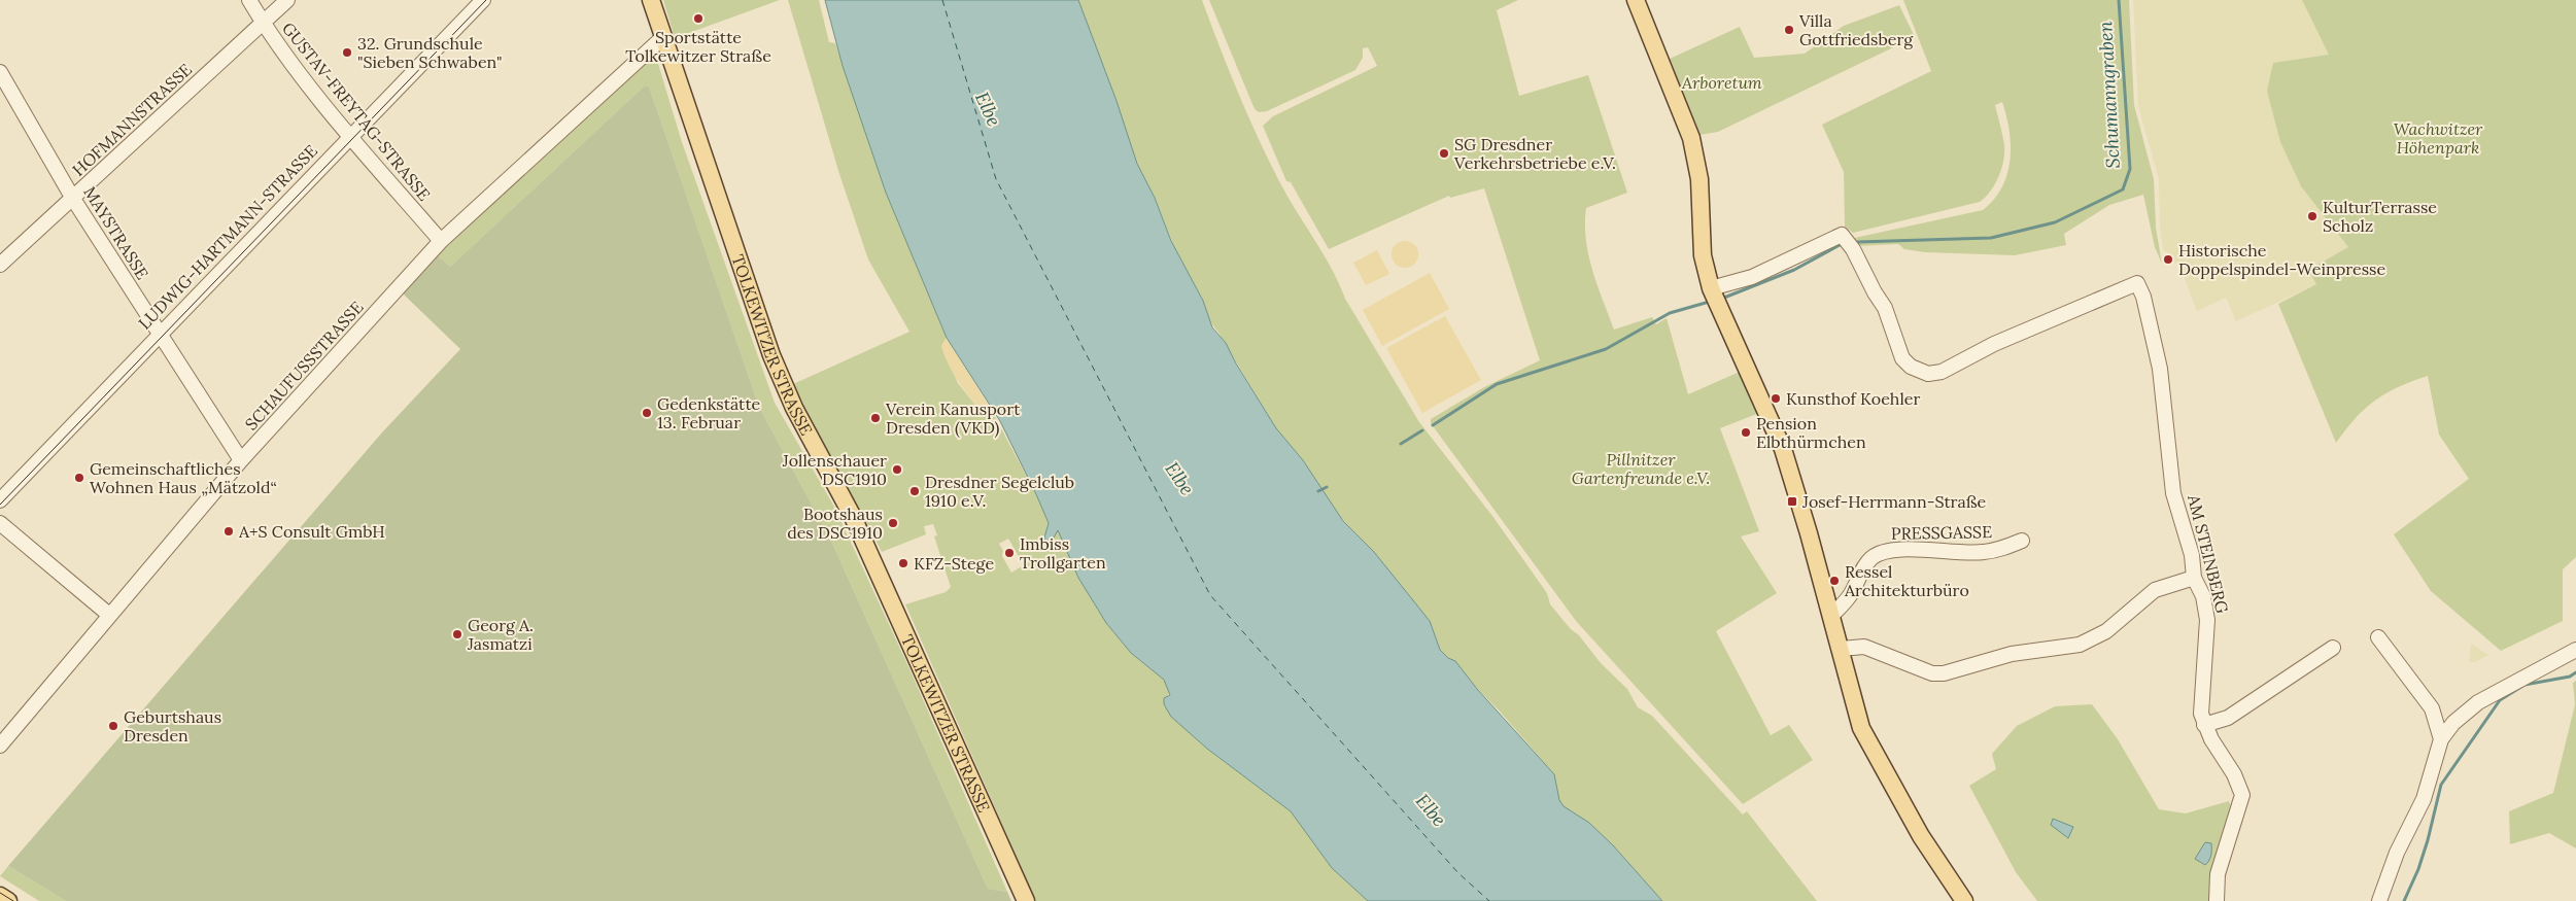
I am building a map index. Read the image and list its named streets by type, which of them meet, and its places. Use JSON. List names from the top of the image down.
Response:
{
  "streets": {
    "main road": ["TOLKEWITZER STRASSE"],
    "street": [
      "GUSTAV-FREYTAG-STRASSE",
      "HOFMANNSTRASSE",
      "MAYSTRASSE",
      "LUDWIG-HARTMANN-STRASSE",
      "SCHAUFUSSSTRASSE",
      "PRESSGASSE",
      "AM STEINBERG"
    ]
  },
  "crossings": [
    ["GUSTAV-FREYTAG-STRASSE", "HOFMANNSTRASSE"],
    ["GUSTAV-FREYTAG-STRASSE", "LUDWIG-HARTMANN-STRASSE"],
    ["GUSTAV-FREYTAG-STRASSE", "SCHAUFUSSSTRASSE"],
    ["HOFMANNSTRASSE", "MAYSTRASSE"],
    ["MAYSTRASSE", "LUDWIG-HARTMANN-STRASSE"],
    ["MAYSTRASSE", "SCHAUFUSSSTRASSE"],
    ["TOLKEWITZER STRASSE", "SCHAUFUSSSTRASSE"]
  ],
  "water": ["Schumanngraben", "Elbe"],
  "parks": ["Arboretum", "Wachwitzer Höhenpark", "Pillnitzer Gartenfreunde e.V."],
  "places": {
    "other": [
      "Sportstätte Tolkewitzer Straße",
      "Villa Gottfriedsberg",
      "32. Grundschule \"Sieben Schwaben\"",
      "SG Dresdner Verkehrsbetriebe e.V.",
      "KulturTerrasse Scholz",
      "Historische Doppelspindel-Weinpresse",
      "Kunsthof Koehler",
      "Gedenkstätte 13. Februar",
      "Verein Kanusport Dresden (VKD)",
      "Pension Elbthürmchen",
      "Jollenschauer DSC1910",
      "Gemeinschaftliches Wohnen Haus „Mätzold“",
      "Dresdner Segelclub 1910 e.V.",
      "Bootshaus des DSC1910",
      "A+S Consult GmbH",
      "Imbiss Trollgarten",
      "KFZ-Stege",
      "Ressel Architekturbüro",
      "Georg A. Jasmatzi",
      "Geburtshaus Dresden"
    ],
    "transit": ["Josef-Herrmann-Straße"]
  }
}
